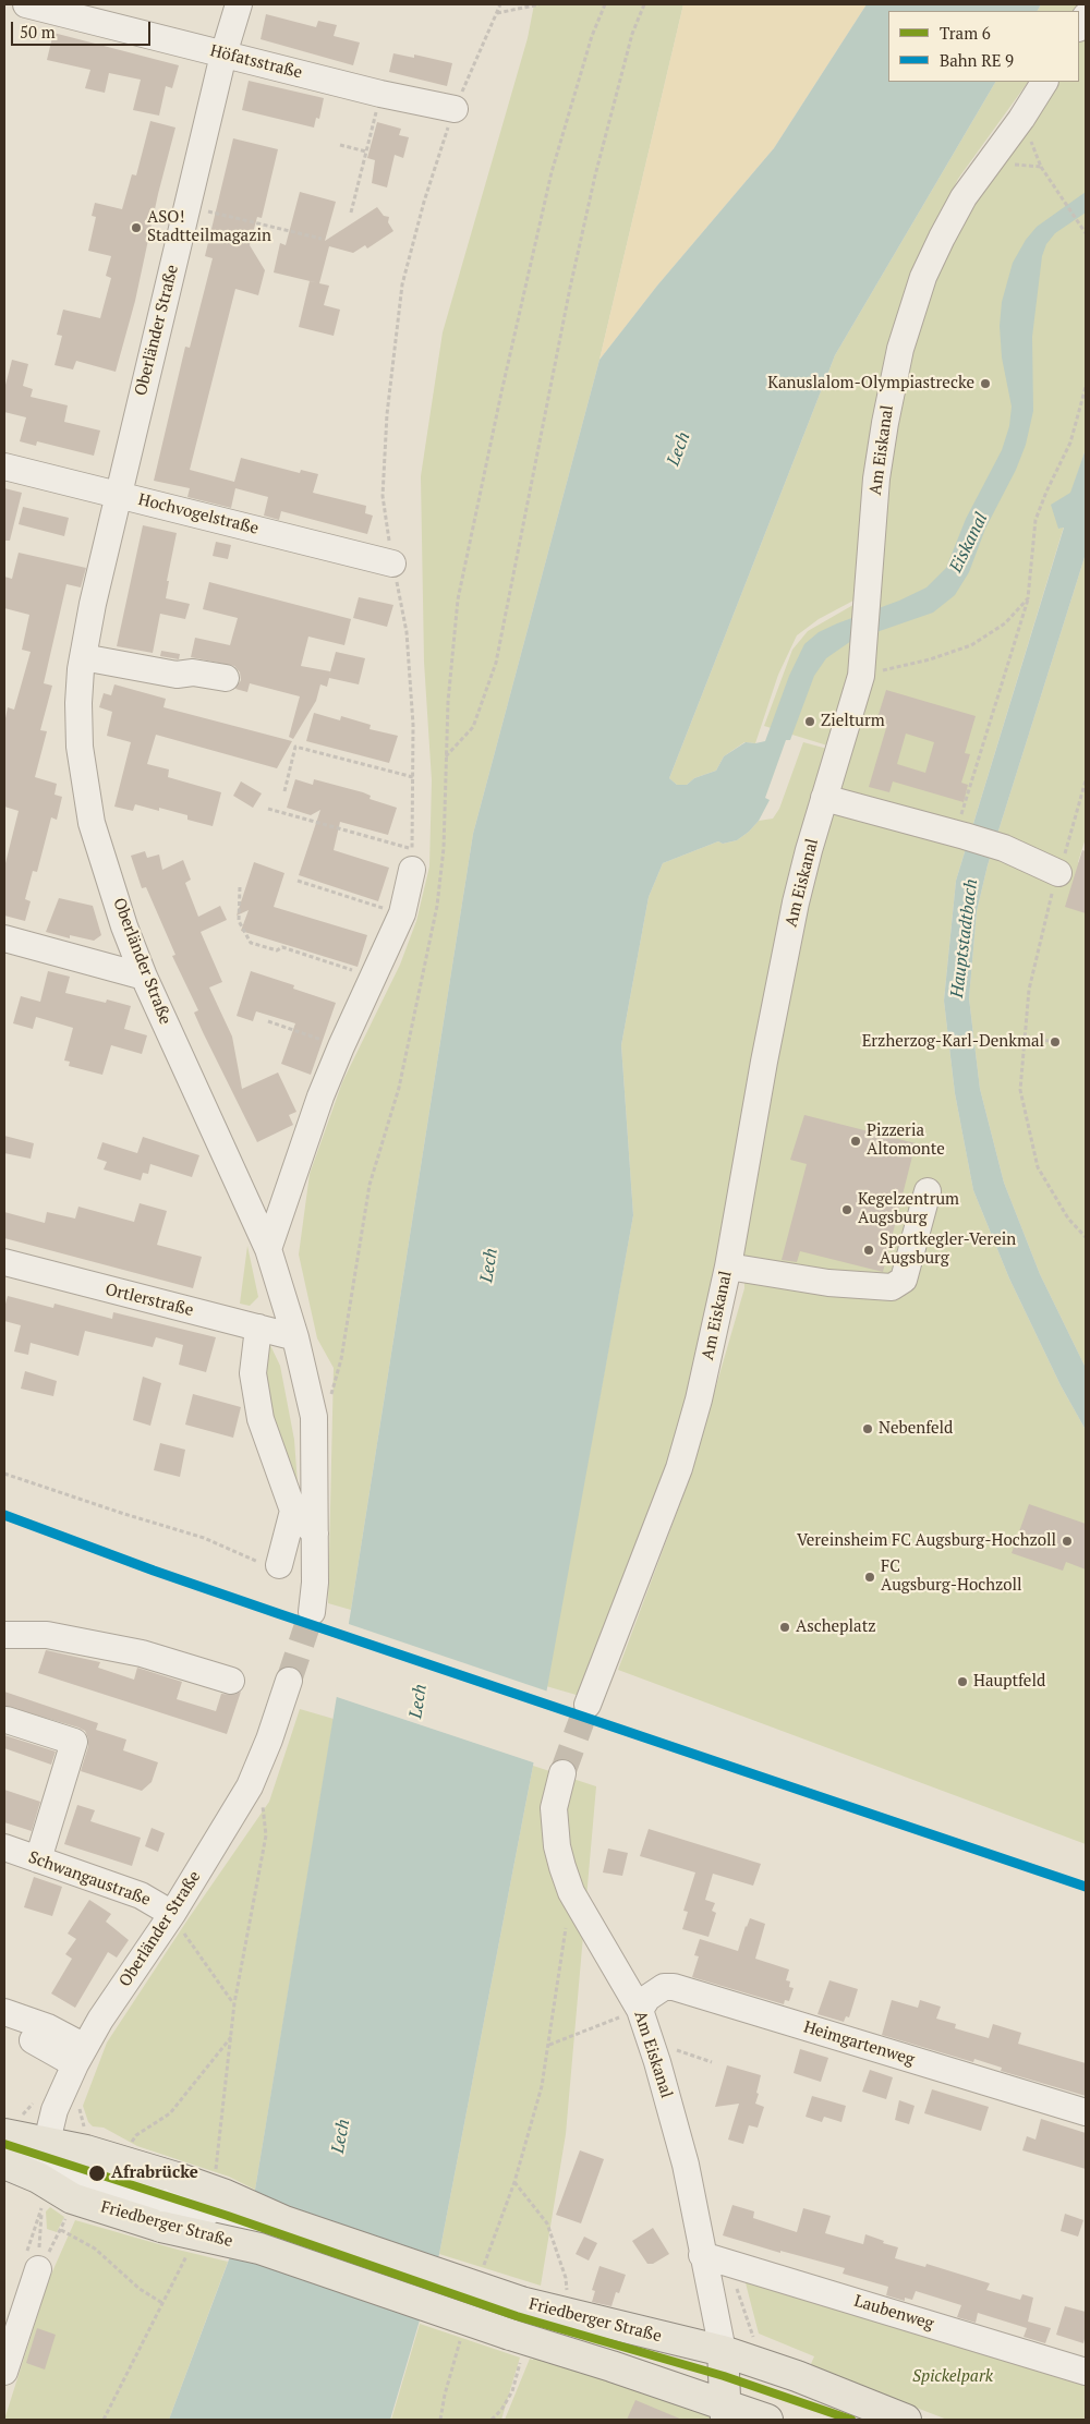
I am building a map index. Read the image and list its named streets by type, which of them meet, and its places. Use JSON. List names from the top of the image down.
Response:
{
  "streets": {
    "main road": ["Friedberger Straße"],
    "street": [
      "Höfatsstraße",
      "Oberländer Straße",
      "Am Eiskanal",
      "Hochvogelstraße",
      "Ortlerstraße",
      "Schwangaustraße",
      "Heimgartenweg",
      "Laubenweg"
    ]
  },
  "crossings": [
    ["Höfatsstraße", "Oberländer Straße"],
    ["Oberländer Straße", "Hochvogelstraße"],
    ["Oberländer Straße", "Ortlerstraße"],
    ["Oberländer Straße", "Schwangaustraße"],
    ["Oberländer Straße", "Friedberger Straße"],
    ["Am Eiskanal", "Heimgartenweg"],
    ["Am Eiskanal", "Friedberger Straße"],
    ["Am Eiskanal", "Laubenweg"]
  ],
  "water": ["Lech", "Eiskanal", "Hauptstadtbach"],
  "parks": ["Spickelpark"],
  "places": [
    "ASO! Stadtteilmagazin",
    "Kanuslalom-Olympiastrecke",
    "Zielturm",
    "Erzherzog-Karl-Denkmal",
    "Pizzeria Altomonte",
    "Kegelzentrum Augsburg",
    "Sportkegler-Verein Augsburg",
    "Nebenfeld",
    "Vereinsheim FC Augsburg-Hochzoll",
    "FC Augsburg-Hochzoll",
    "Ascheplatz",
    "Hauptfeld",
    "Afrabrücke"
  ],
  "lines": ["tram line 6"],
  "legend": ["Tram 6", "Bahn RE 9"],
  "scale_bar": "50 m"
}
